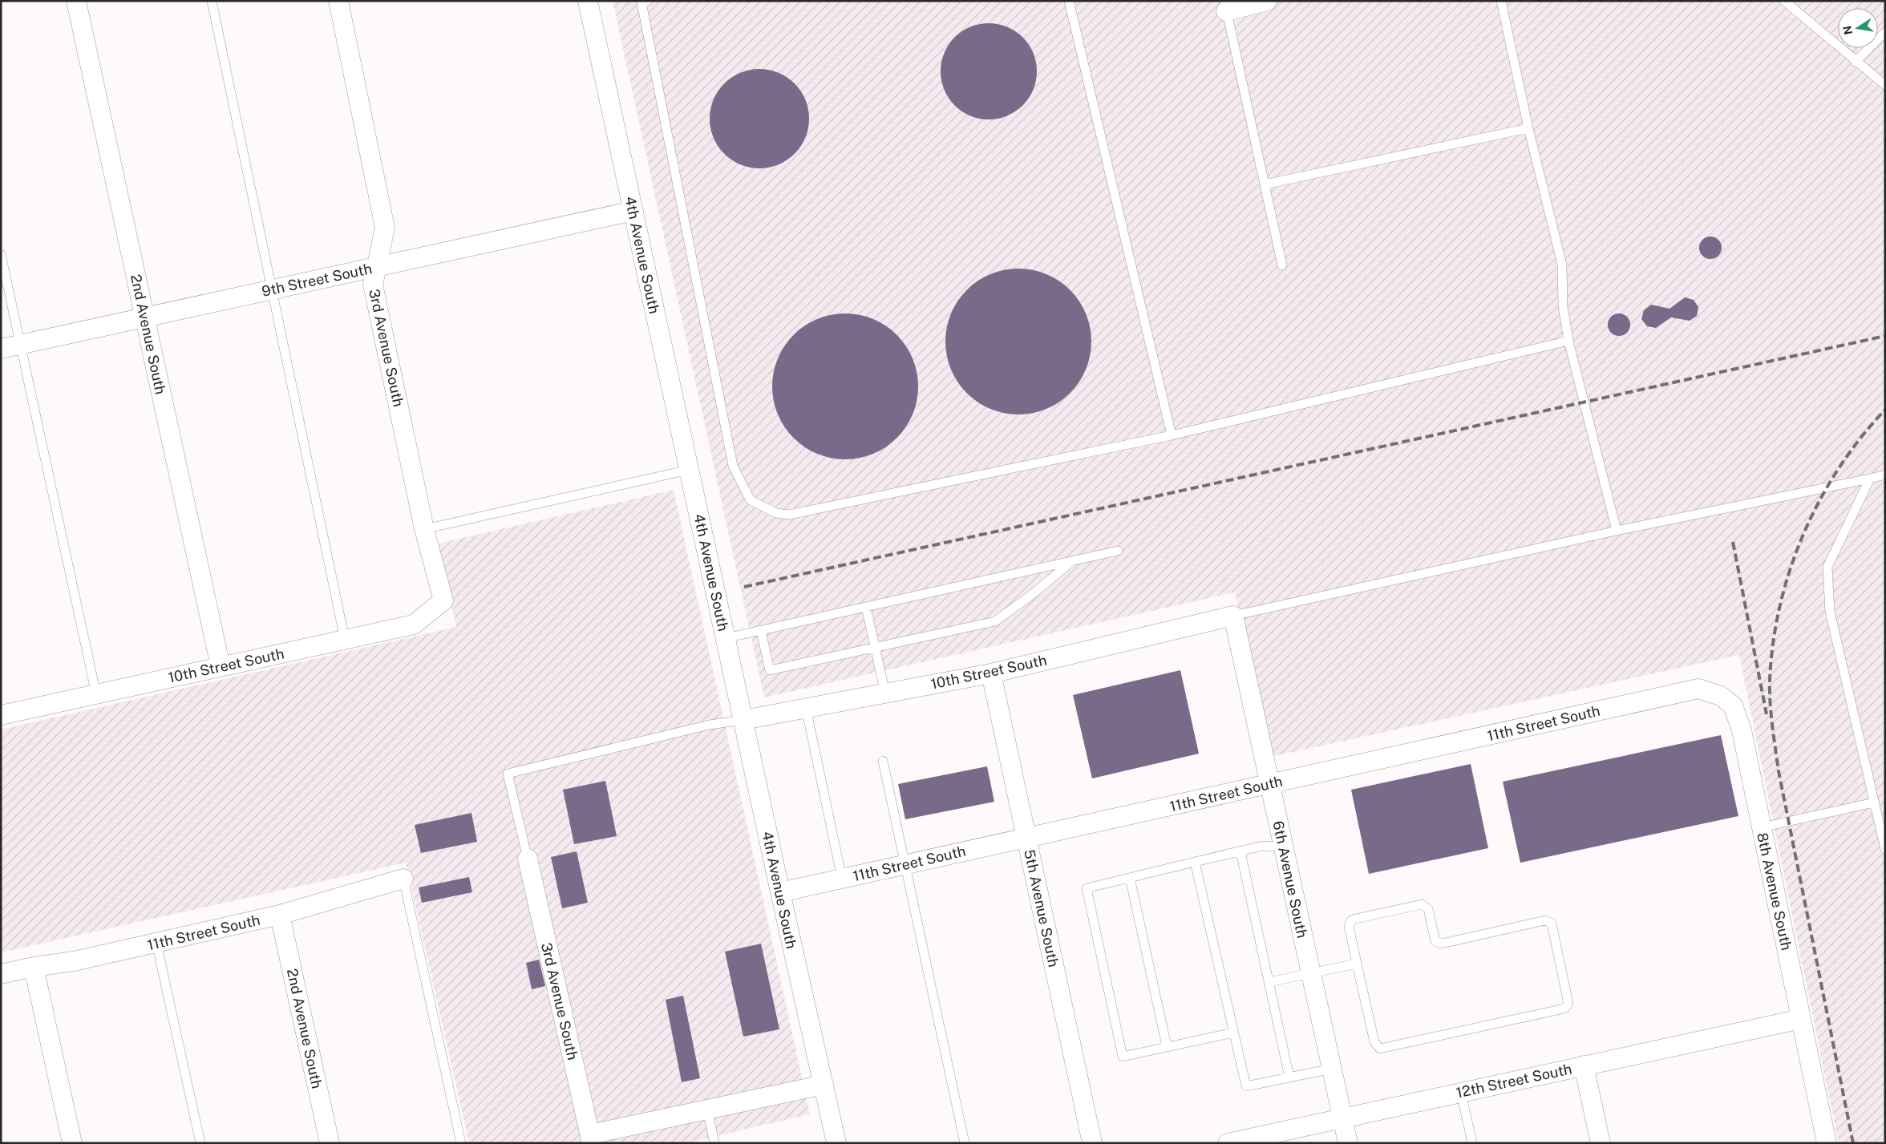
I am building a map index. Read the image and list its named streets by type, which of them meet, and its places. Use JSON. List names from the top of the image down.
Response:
{
  "streets": {
    "street": [
      "4th Avenue South",
      "9th Street South",
      "2nd Avenue South",
      "3rd Avenue South",
      "10th Street South",
      "11th Street South",
      "6th Avenue South",
      "8th Avenue South",
      "5th Avenue South",
      "12th Street South"
    ]
  },
  "crossings": [
    ["4th Avenue South", "9th Street South"],
    ["4th Avenue South", "10th Street South"],
    ["4th Avenue South", "11th Street South"],
    ["9th Street South", "2nd Avenue South"],
    ["9th Street South", "3rd Avenue South"],
    ["2nd Avenue South", "10th Street South"],
    ["2nd Avenue South", "11th Street South"],
    ["3rd Avenue South", "10th Street South"],
    ["10th Street South", "6th Avenue South"],
    ["10th Street South", "5th Avenue South"],
    ["11th Street South", "6th Avenue South"],
    ["11th Street South", "8th Avenue South"],
    ["11th Street South", "5th Avenue South"],
    ["6th Avenue South", "12th Street South"],
    ["8th Avenue South", "12th Street South"]
  ],
  "north": "left"
}
